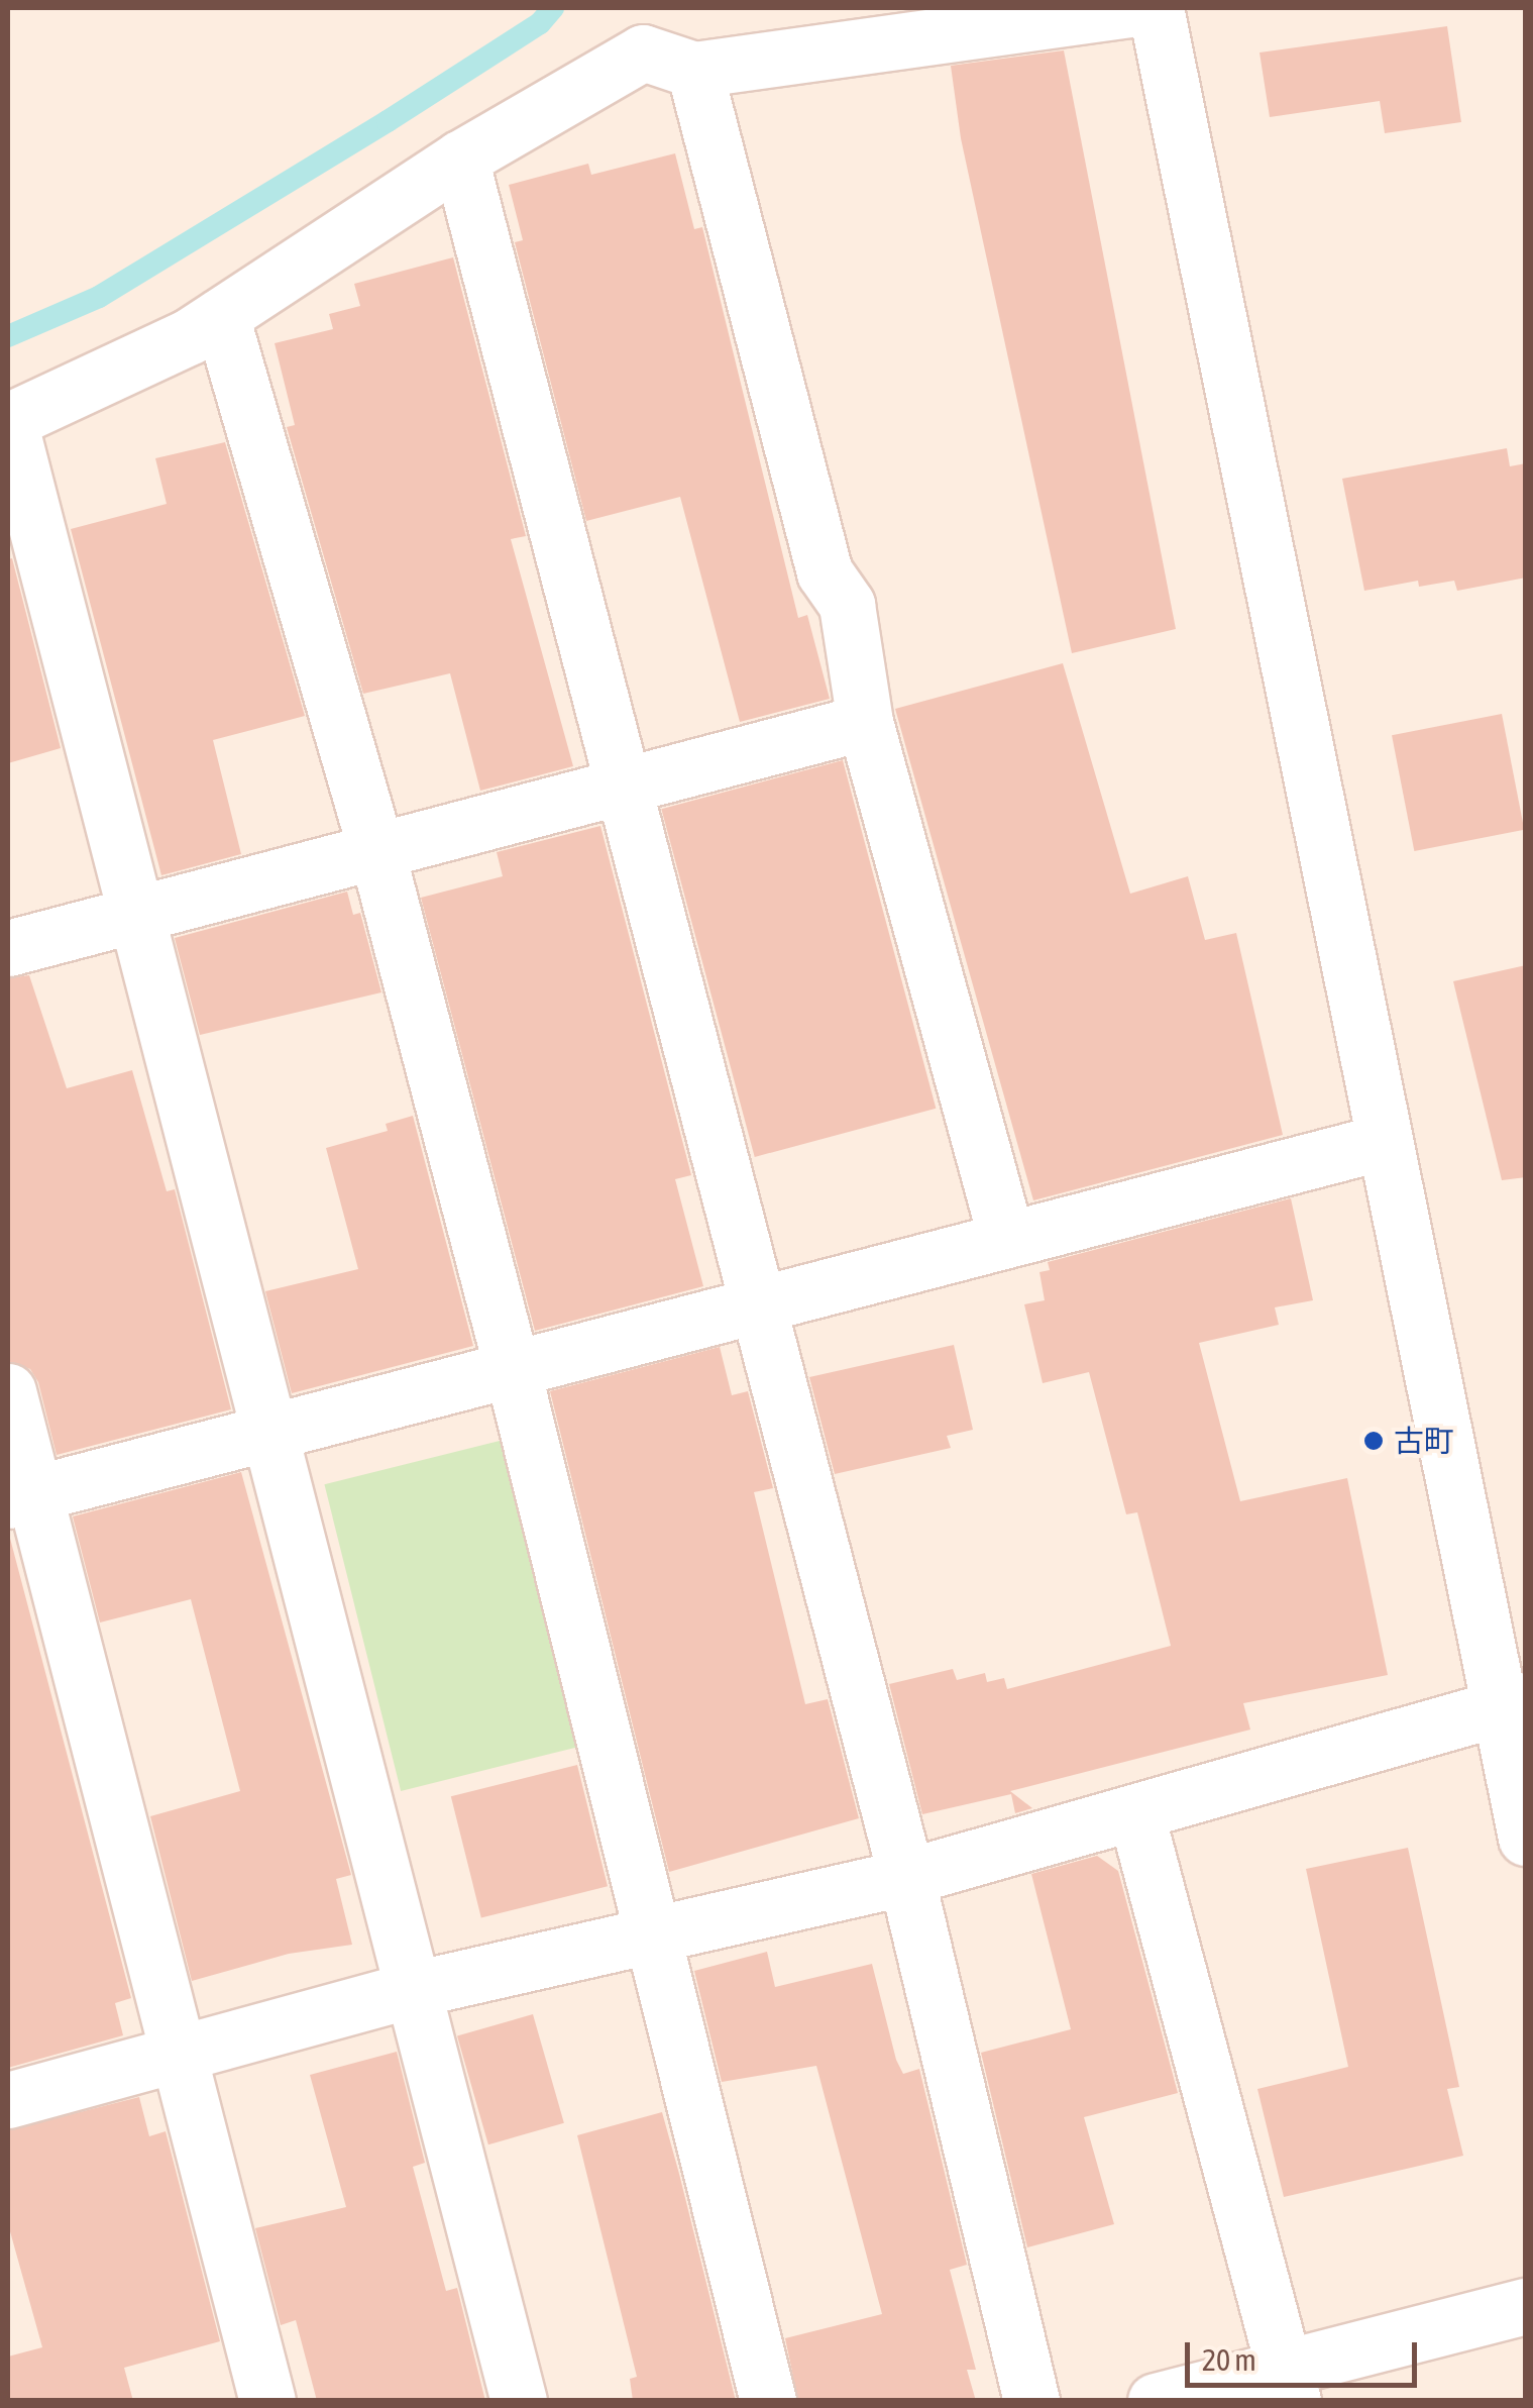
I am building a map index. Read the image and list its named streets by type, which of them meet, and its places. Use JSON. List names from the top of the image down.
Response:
{
  "places": ["古町"],
  "scale_bar": "20 m"
}
